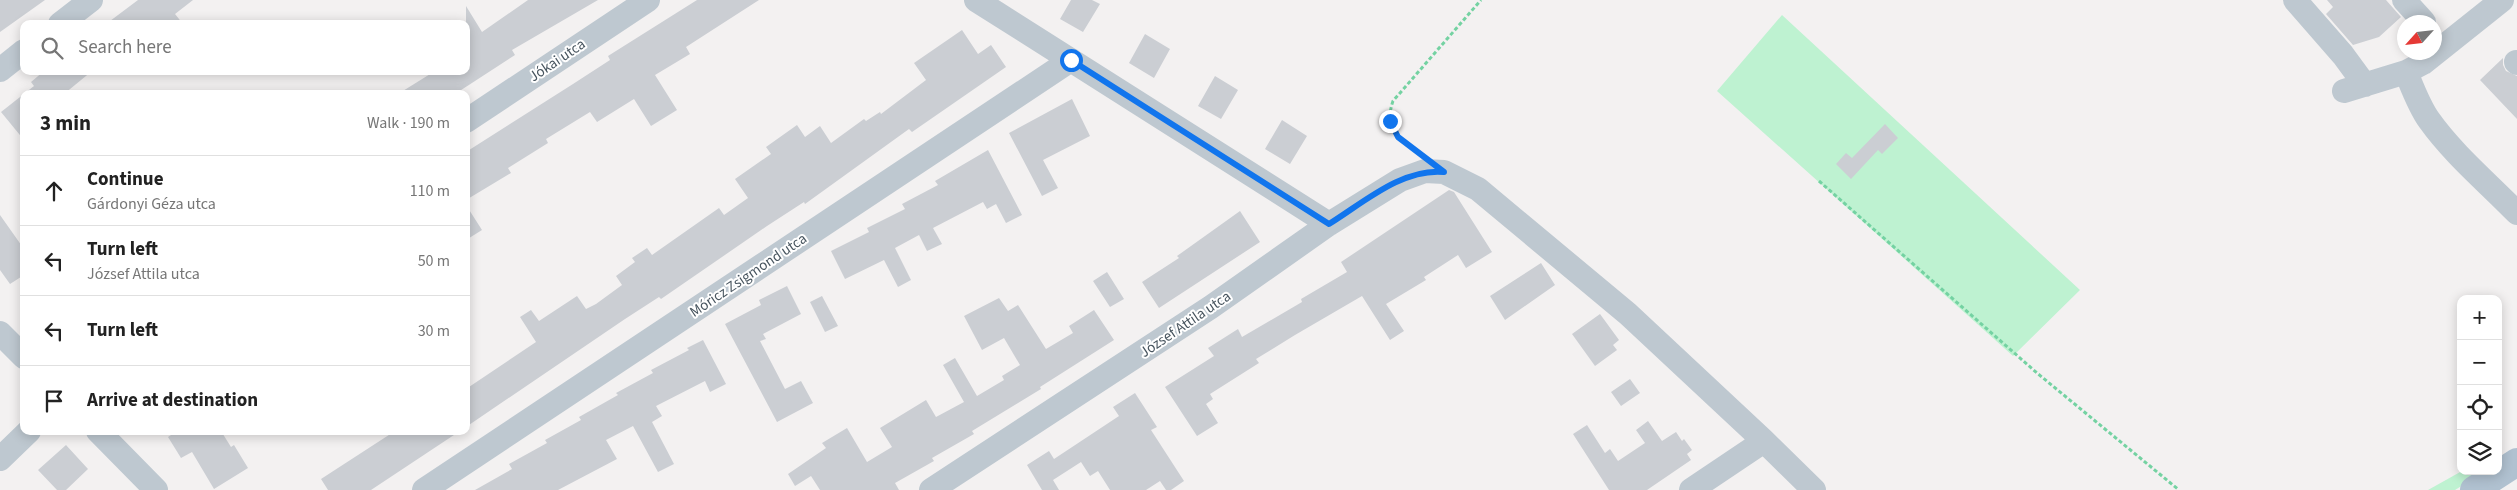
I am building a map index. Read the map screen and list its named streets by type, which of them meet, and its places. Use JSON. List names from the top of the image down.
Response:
{
  "streets": {
    "street": ["Jókai utca", "Móricz Zsigmond utca", "József Attila utca"]
  },
  "north": "bottom left",
  "page": {
    "search": "Search here",
    "heading": ["3 min", "Walk · 190 m"],
    "list": [
      ["Continue", "Gárdonyi Géza utca", "110 m"],
      ["Turn left", "József Attila utca", "50 m"],
      ["Turn left", "30 m"],
      "Arrive at destination"
    ],
    "map_buttons": ["+", "−"]
  }
}
